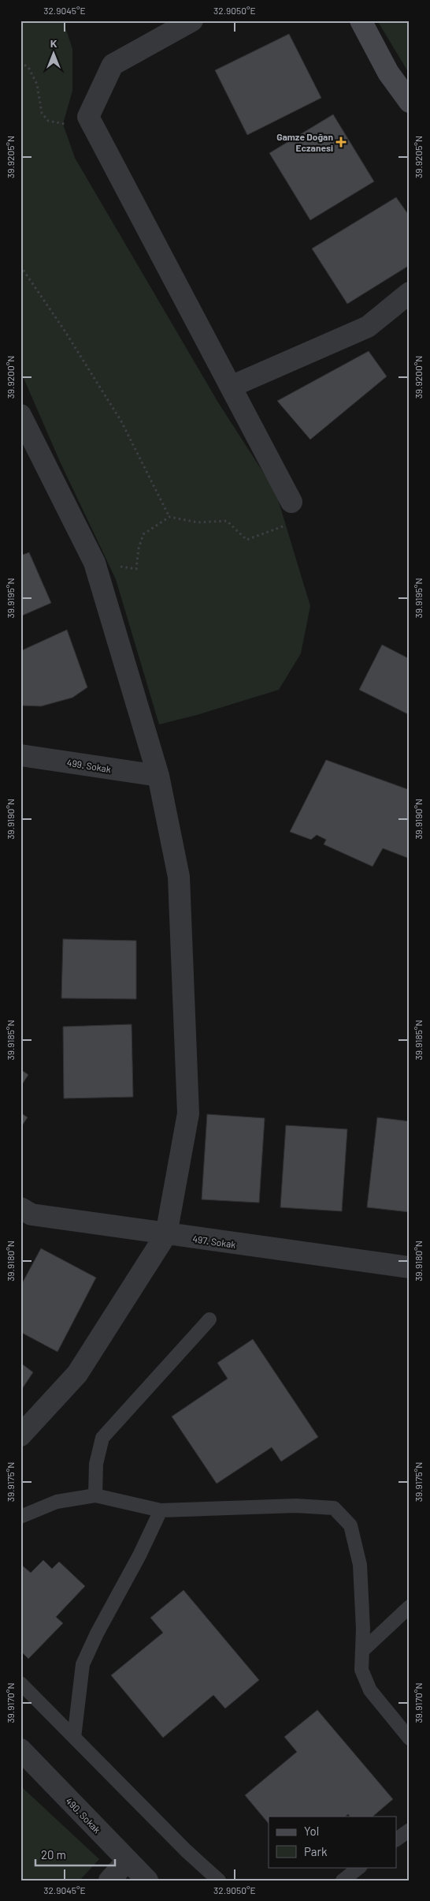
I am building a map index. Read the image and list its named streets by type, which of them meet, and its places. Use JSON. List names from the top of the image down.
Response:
{
  "streets": {
    "street": ["499. Sokak", "497. Sokak", "490. Sokak"]
  },
  "places": {
    "health": ["Gamze Doğan Eczanesi"]
  },
  "legend": ["Yol", "Park"],
  "scale_bar": "20 m",
  "north": "top",
  "coordinates": [
    "32.9045°E",
    "32.9050°E",
    "39.9205°N",
    "39.9200°N",
    "39.9195°N",
    "39.9190°N",
    "39.9185°N",
    "39.9180°N",
    "39.9175°N",
    "39.9170°N"
  ]
}
